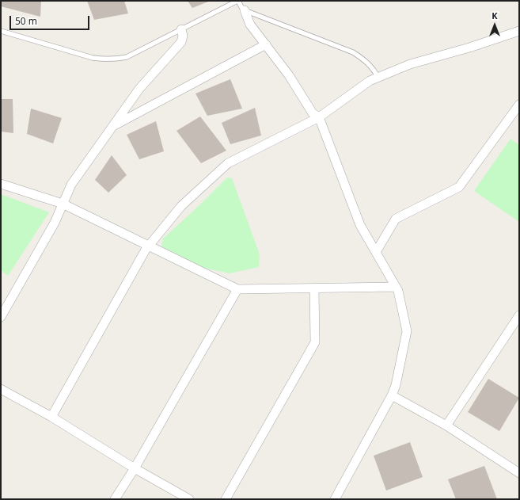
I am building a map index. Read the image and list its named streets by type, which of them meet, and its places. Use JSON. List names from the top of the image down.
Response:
{
  "scale_bar": "50 m",
  "north": "top"
}
